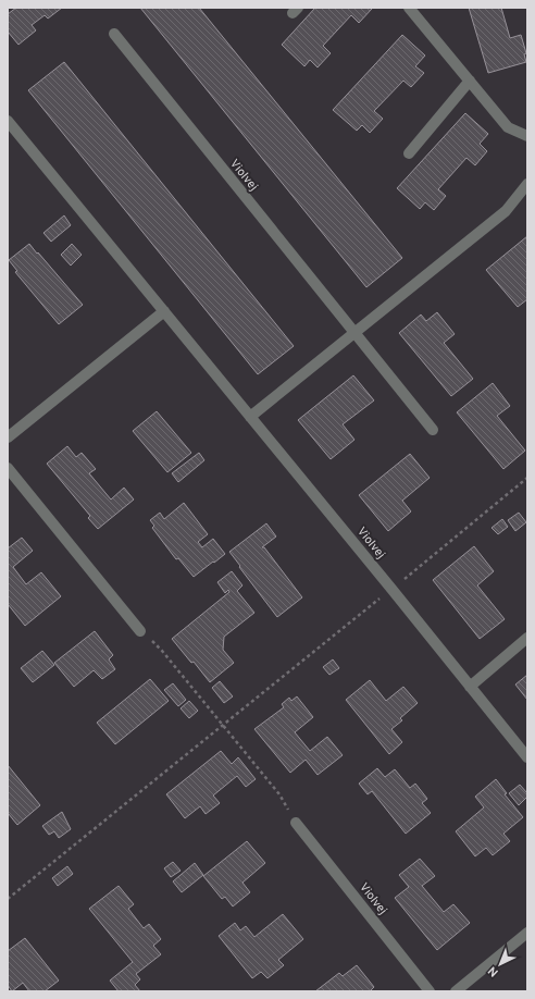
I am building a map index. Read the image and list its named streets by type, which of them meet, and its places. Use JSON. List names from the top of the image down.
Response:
{
  "streets": {
    "street": ["Violvej"]
  },
  "north": "bottom left"
}
